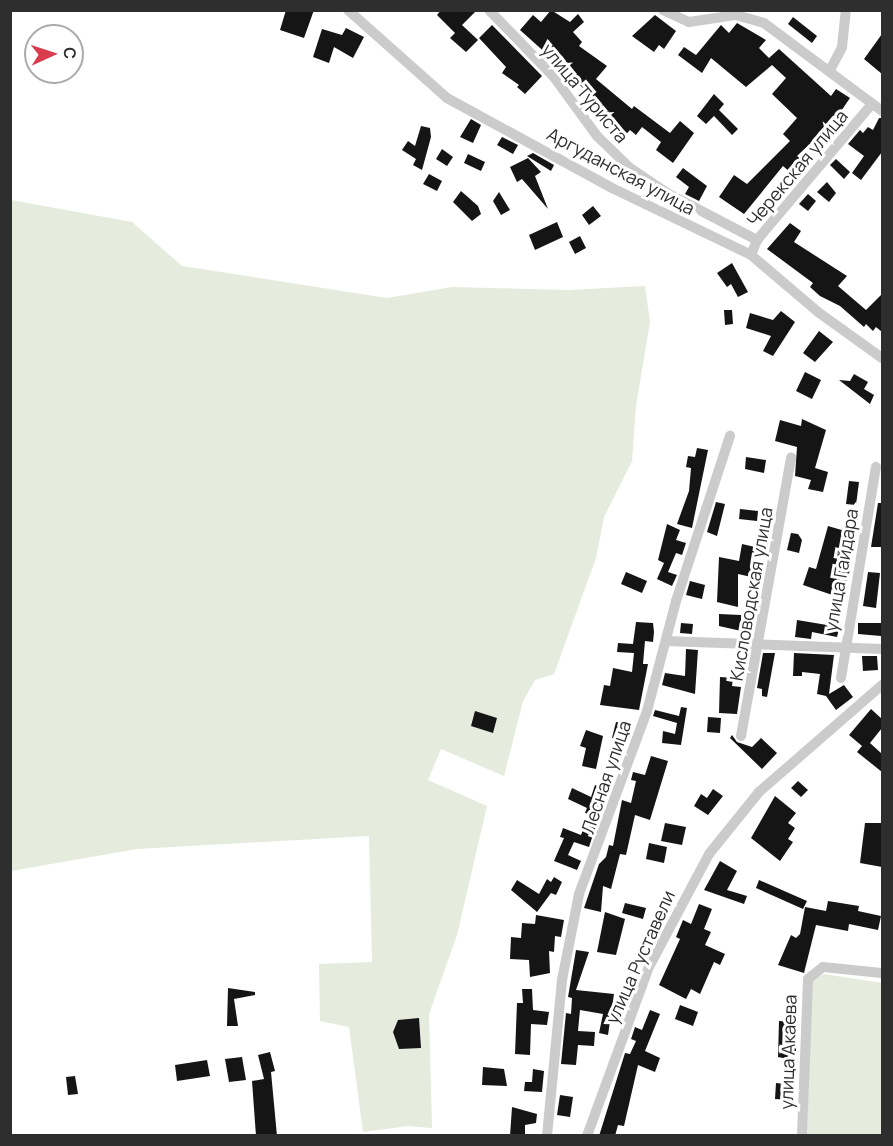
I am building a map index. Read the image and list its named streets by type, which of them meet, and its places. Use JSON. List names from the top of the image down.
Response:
{
  "streets": {
    "street": [
      "улица Туриста",
      "Черекская улица",
      "Аргуданская улица",
      "улица Гайдара",
      "Кисловодская улица",
      "Лесная улица",
      "улица Руставели",
      "улица Акаева"
    ]
  },
  "crossings": [
    ["улица Туриста", "Черекская улица"],
    ["Черекская улица", "Аргуданская улица"]
  ],
  "north": "right"
}
